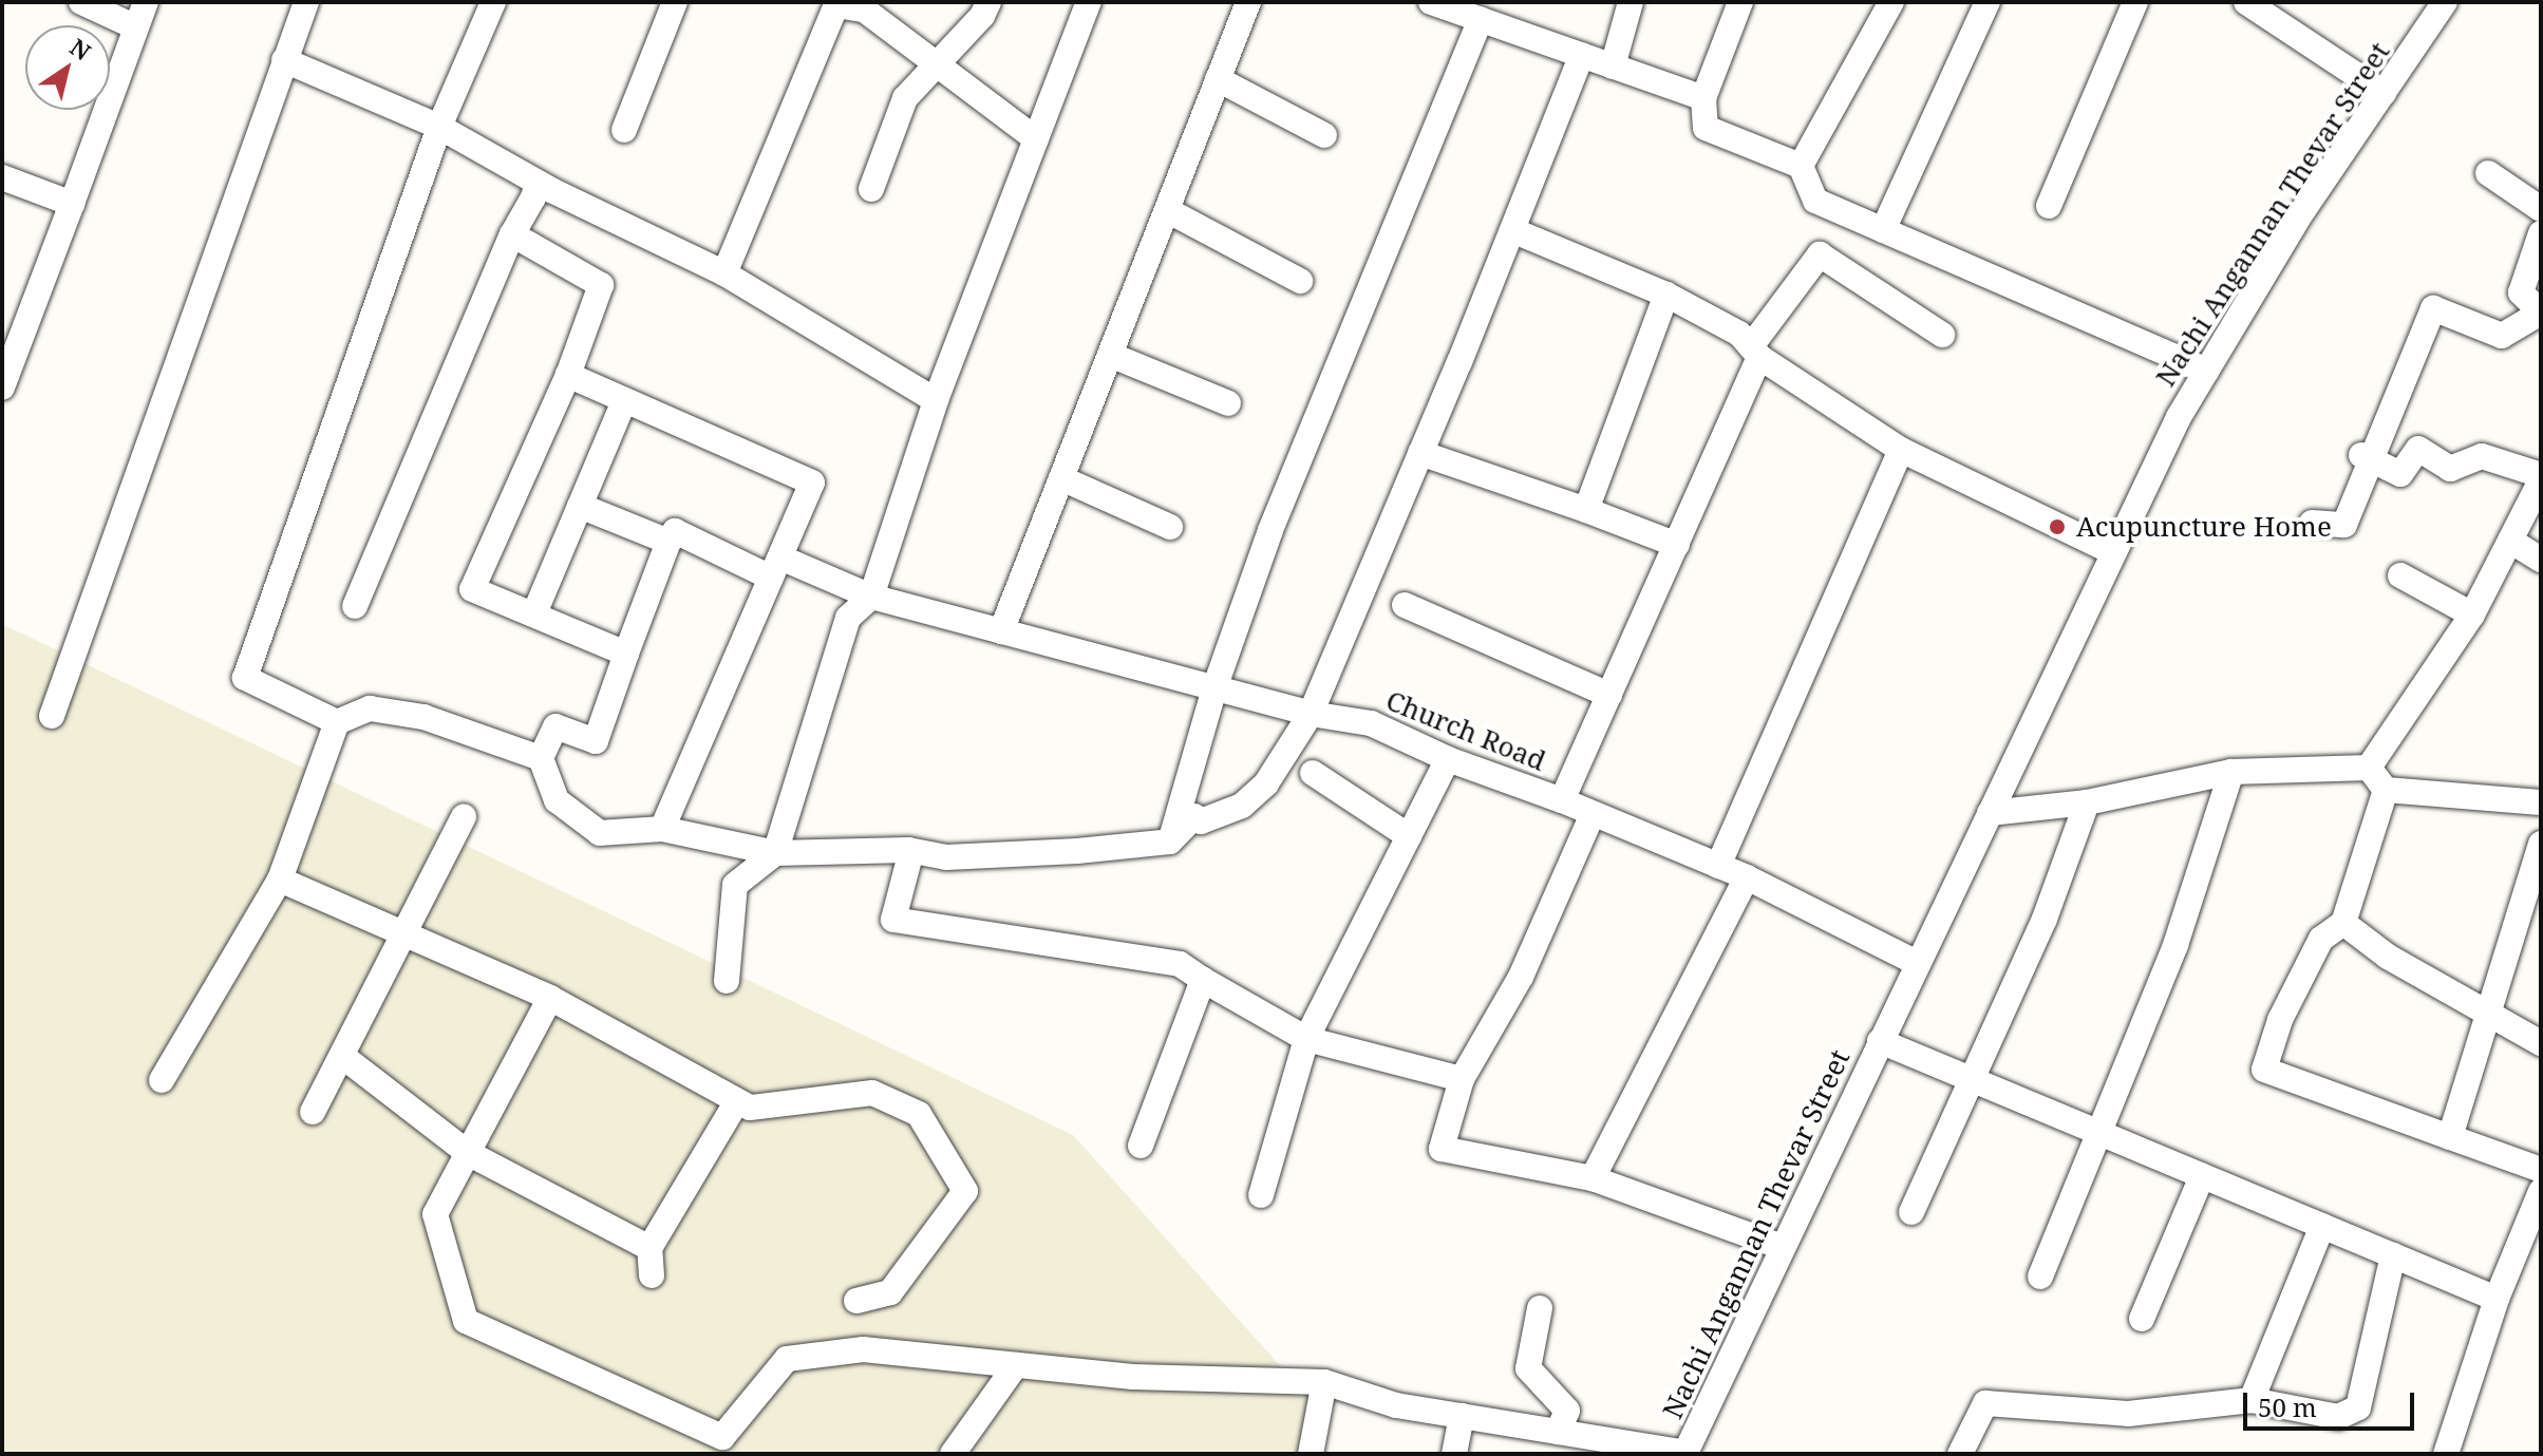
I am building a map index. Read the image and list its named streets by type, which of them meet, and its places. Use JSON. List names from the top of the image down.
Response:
{
  "streets": {
    "street": ["Nachi Angannan Thevar Street", "Church Road"]
  },
  "crossings": [
    ["Nachi Angannan Thevar Street", "Church Road"]
  ],
  "places": ["Acupuncture Home"],
  "scale_bar": "50 m",
  "north": "top right"
}
